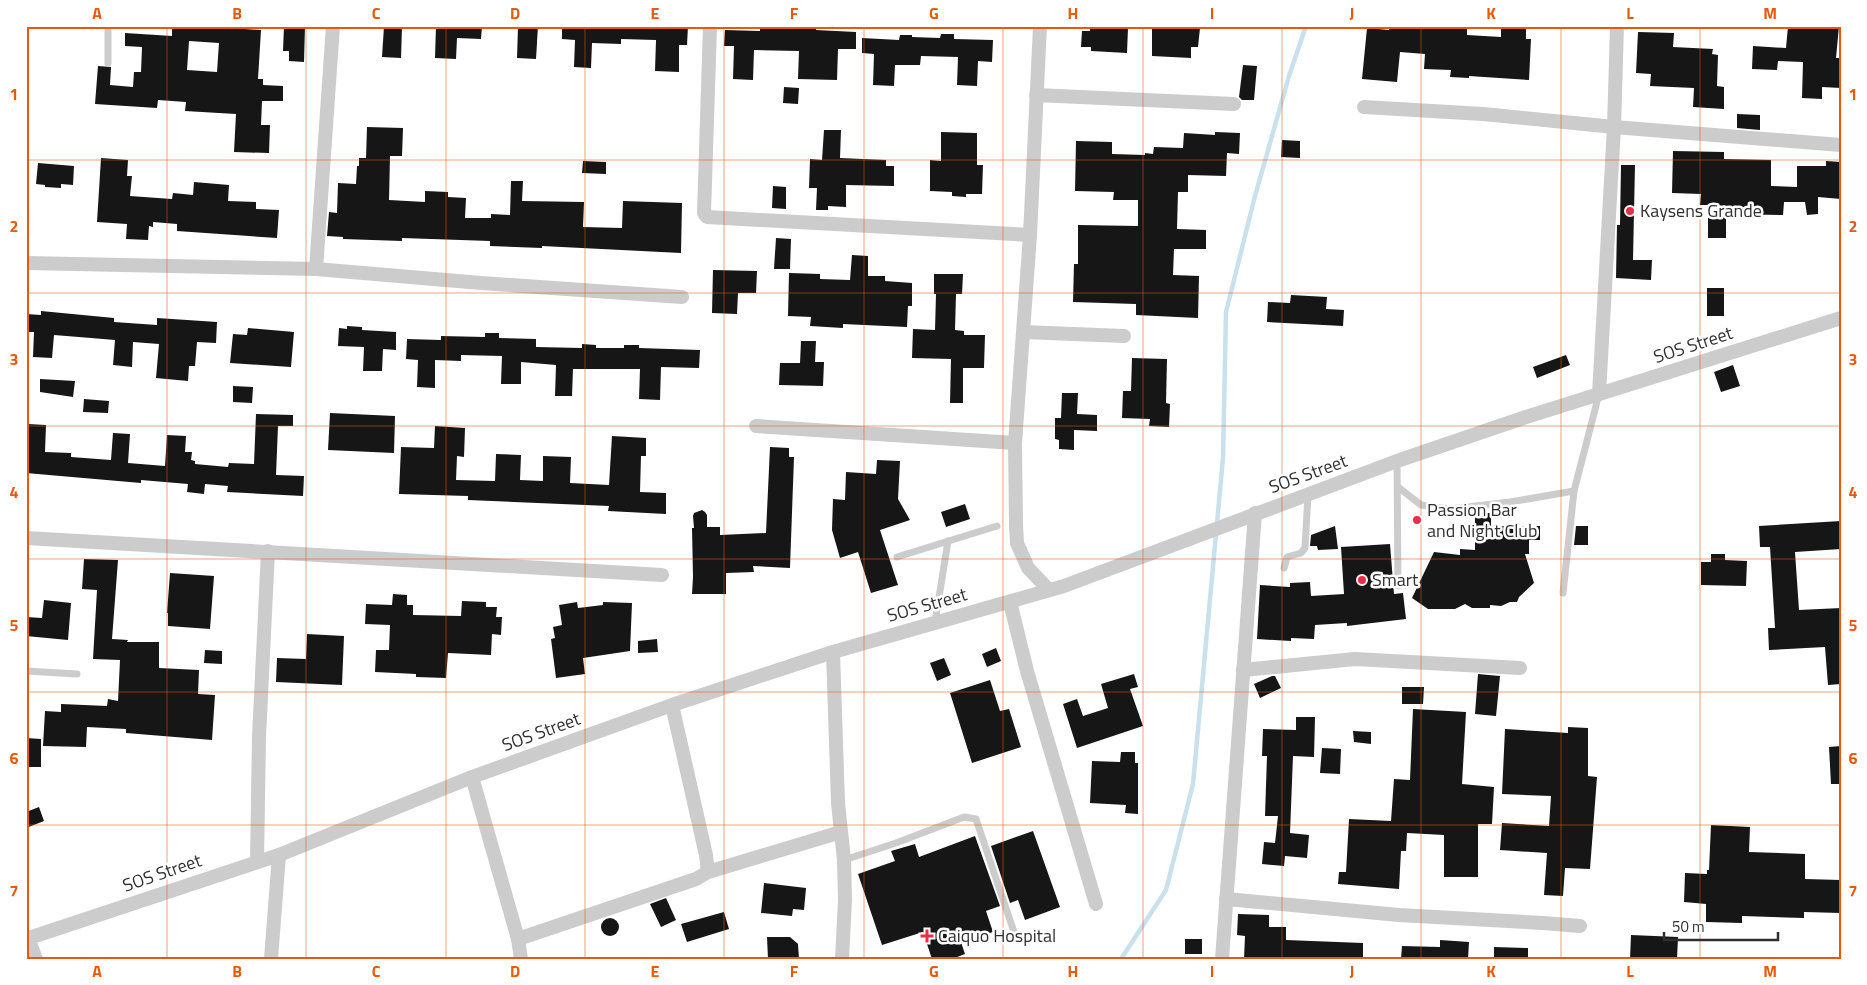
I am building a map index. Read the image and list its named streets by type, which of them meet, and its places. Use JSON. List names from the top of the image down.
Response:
{
  "streets": {
    "street": ["SOS Street"]
  },
  "places": {
    "other": ["Kaysens Grande", "Passion Bar and Night Club", "Smart"],
    "health": ["Caiquo Hospital"]
  },
  "scale_bar": "50 m",
  "grid": {
    "columns": [
      "A",
      "B",
      "C",
      "D",
      "E",
      "F",
      "G",
      "H",
      "I",
      "J",
      "K",
      "L",
      "M"
    ],
    "rows": [
      "1",
      "2",
      "3",
      "4",
      "5",
      "6",
      "7"
    ]
  }
}
